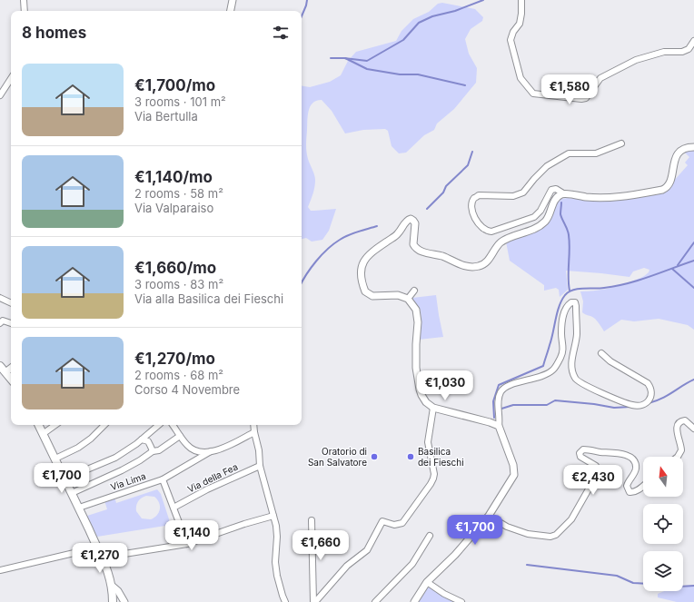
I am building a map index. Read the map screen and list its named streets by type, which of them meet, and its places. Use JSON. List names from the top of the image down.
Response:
{
  "streets": {
    "street": ["Via della Fea", "Via Lima"]
  },
  "places": ["Oratorio di San Salvatore", "Basilica dei Fieschi"],
  "north": "top",
  "page": {
    "heading": "8 homes",
    "list": [
      {
        "name": "€1,700/mo",
        "note": "3 rooms · 101 m² · Via Bertulla"
      },
      {
        "name": "€1,140/mo",
        "note": "2 rooms · 58 m² · Via Valparaiso"
      },
      {
        "name": "€1,660/mo",
        "note": "3 rooms · 83 m² · Via alla Basilica dei Fieschi"
      },
      {
        "name": "€1,270/mo",
        "note": "2 rooms · 68 m² · Corso 4 Novembre"
      }
    ],
    "price": [
      "€1,580",
      "€1,030",
      "€1,700",
      "€2,430",
      "€1,700",
      "€1,140",
      "€1,660",
      "€1,270"
    ]
  }
}
